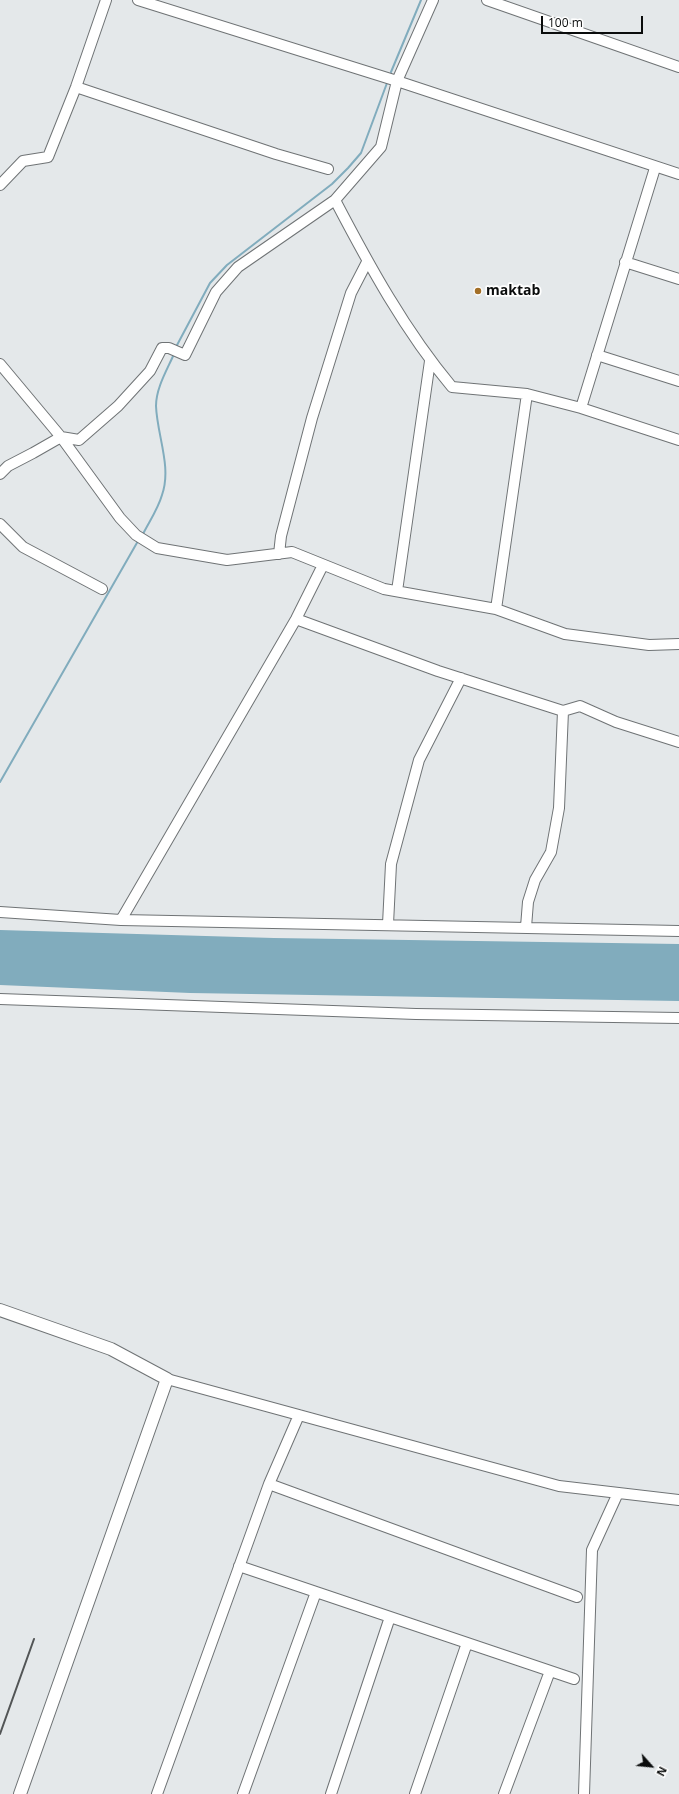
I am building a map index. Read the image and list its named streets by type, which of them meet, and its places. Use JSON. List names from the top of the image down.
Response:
{
  "places": ["maktab"],
  "scale_bar": "100 m",
  "north": "bottom right"
}
